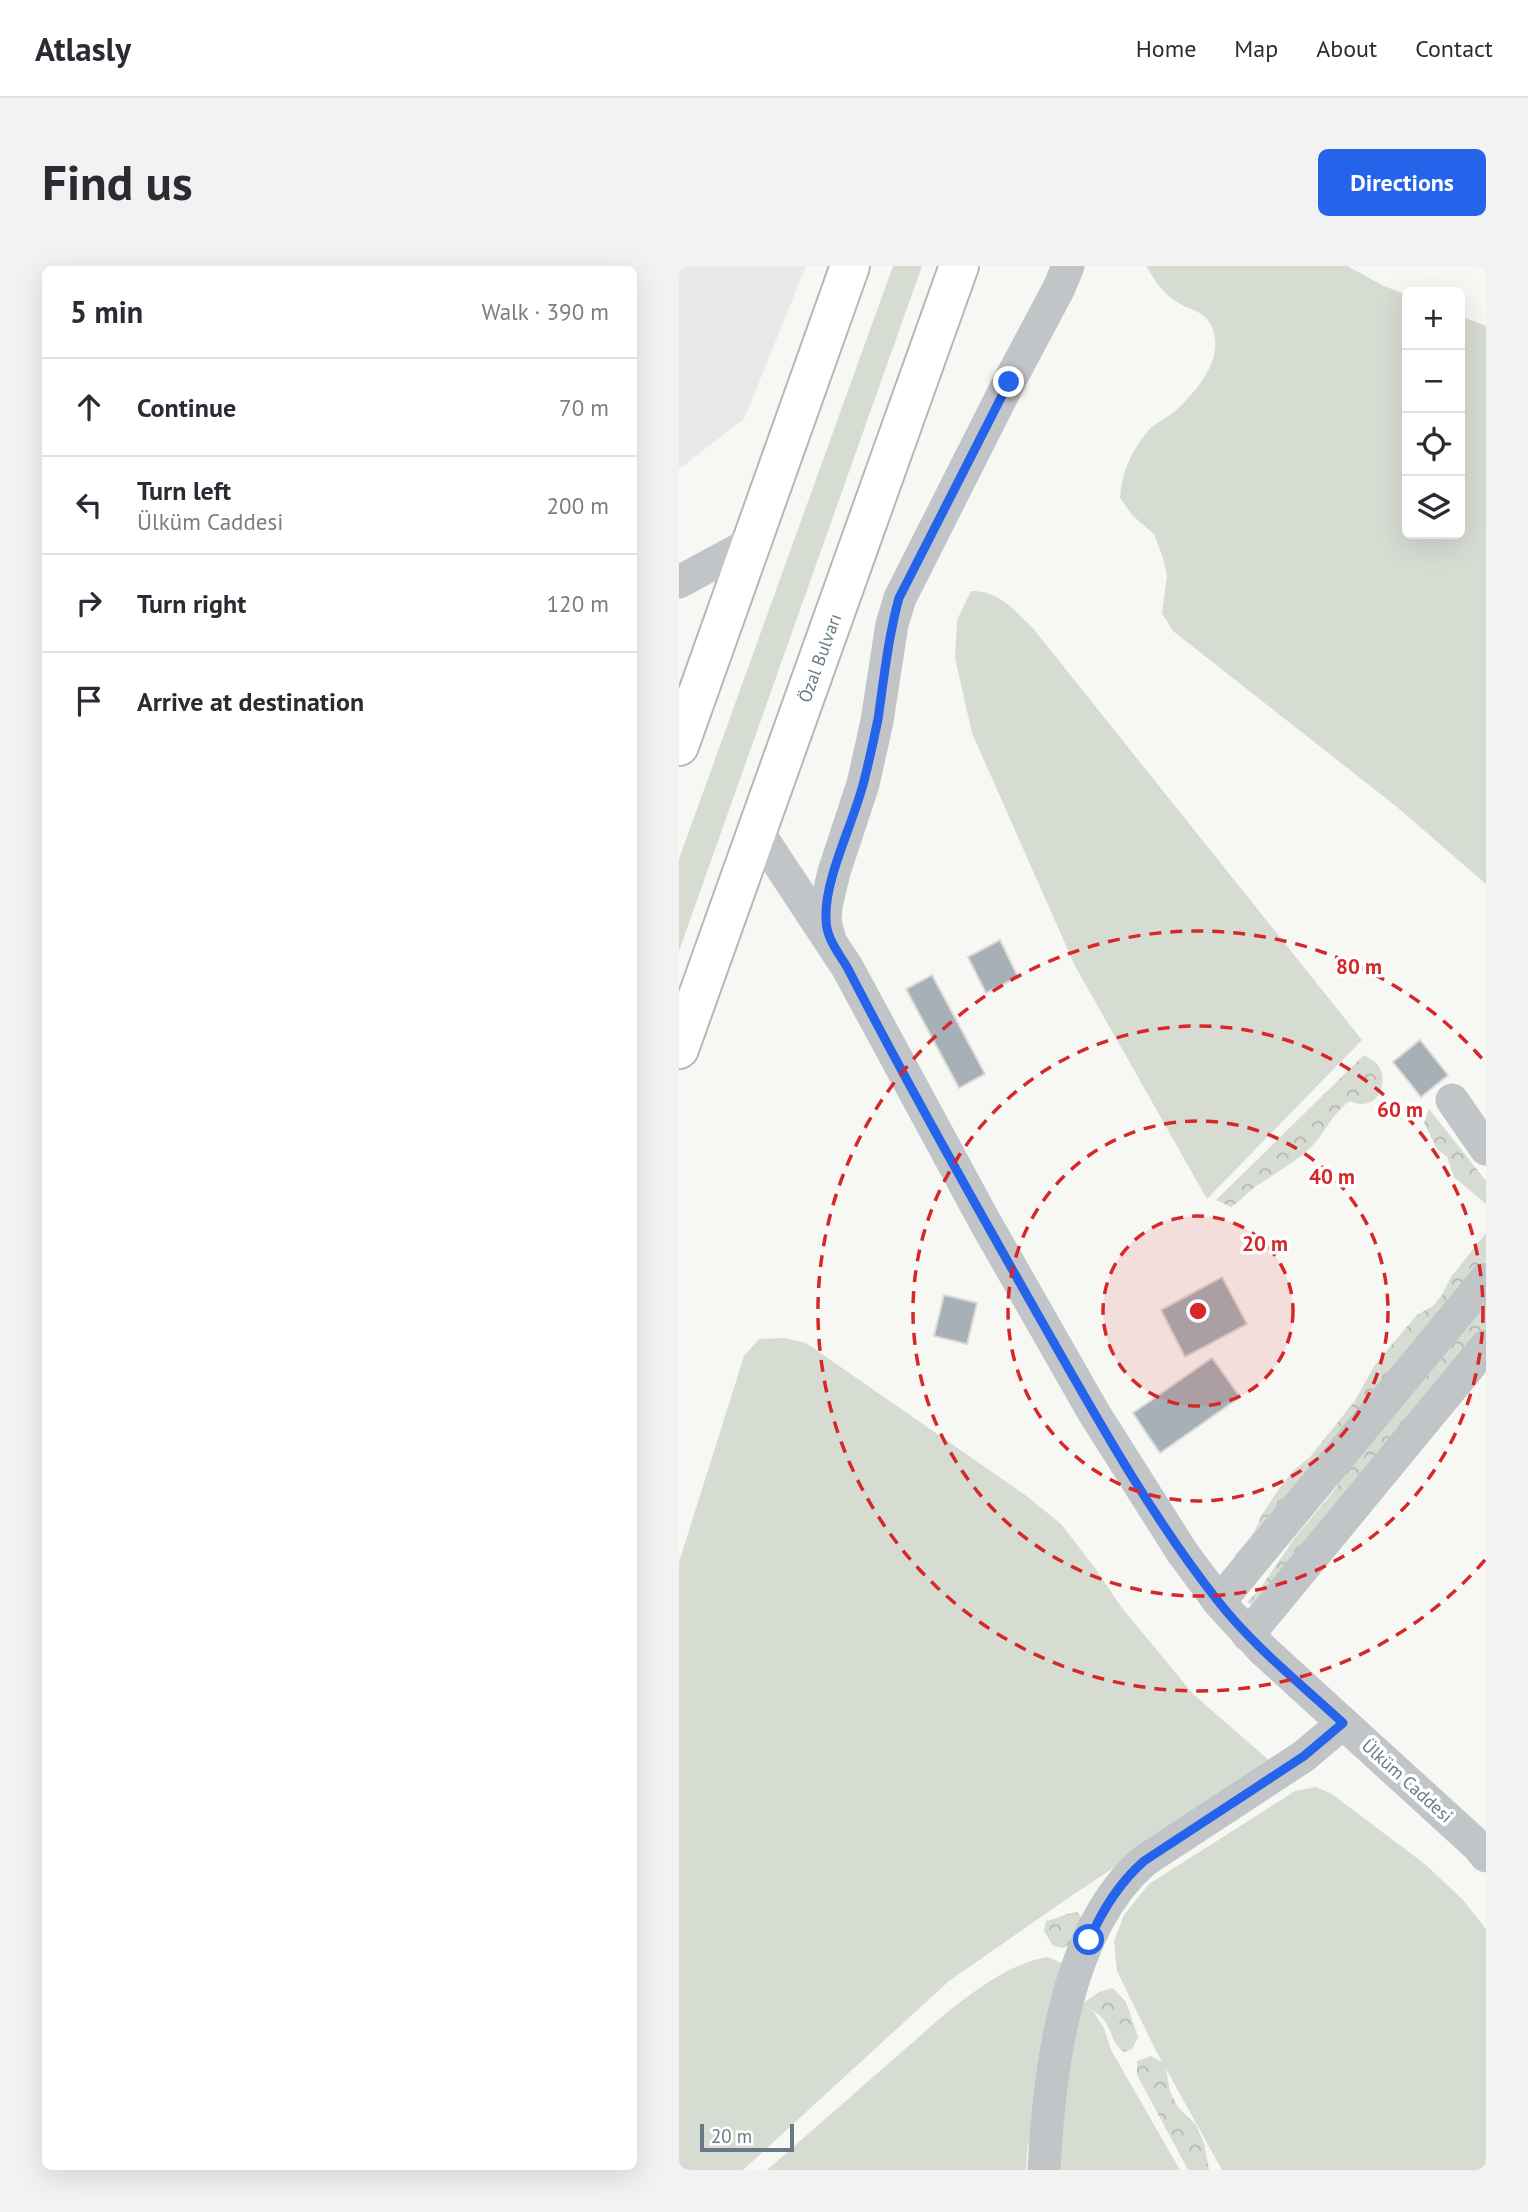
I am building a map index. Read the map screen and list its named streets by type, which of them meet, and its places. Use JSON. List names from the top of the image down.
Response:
{
  "streets": {
    "highway": ["Özal Bulvarı"],
    "street": ["Ülküm Caddesi"]
  },
  "crossings": [
    ["Özal Bulvarı", "Ülküm Caddesi"]
  ],
  "scale_bar": "20 m",
  "page": {
    "header": "Atlasly",
    "nav": [
      "Home",
      "Map",
      "About",
      "Contact"
    ],
    "buttons": "Directions",
    "title": "Find us",
    "heading": ["5 min", "Walk · 390 m"],
    "map_buttons": ["+", "−"],
    "list": [
      ["Continue", "70 m"],
      ["Turn left", "Ülküm Caddesi", "200 m"],
      ["Turn right", "120 m"],
      "Arrive at destination"
    ],
    "scale": "20 m"
  },
  "rings": [
    "80 m",
    "60 m",
    "40 m",
    "20 m"
  ]
}
